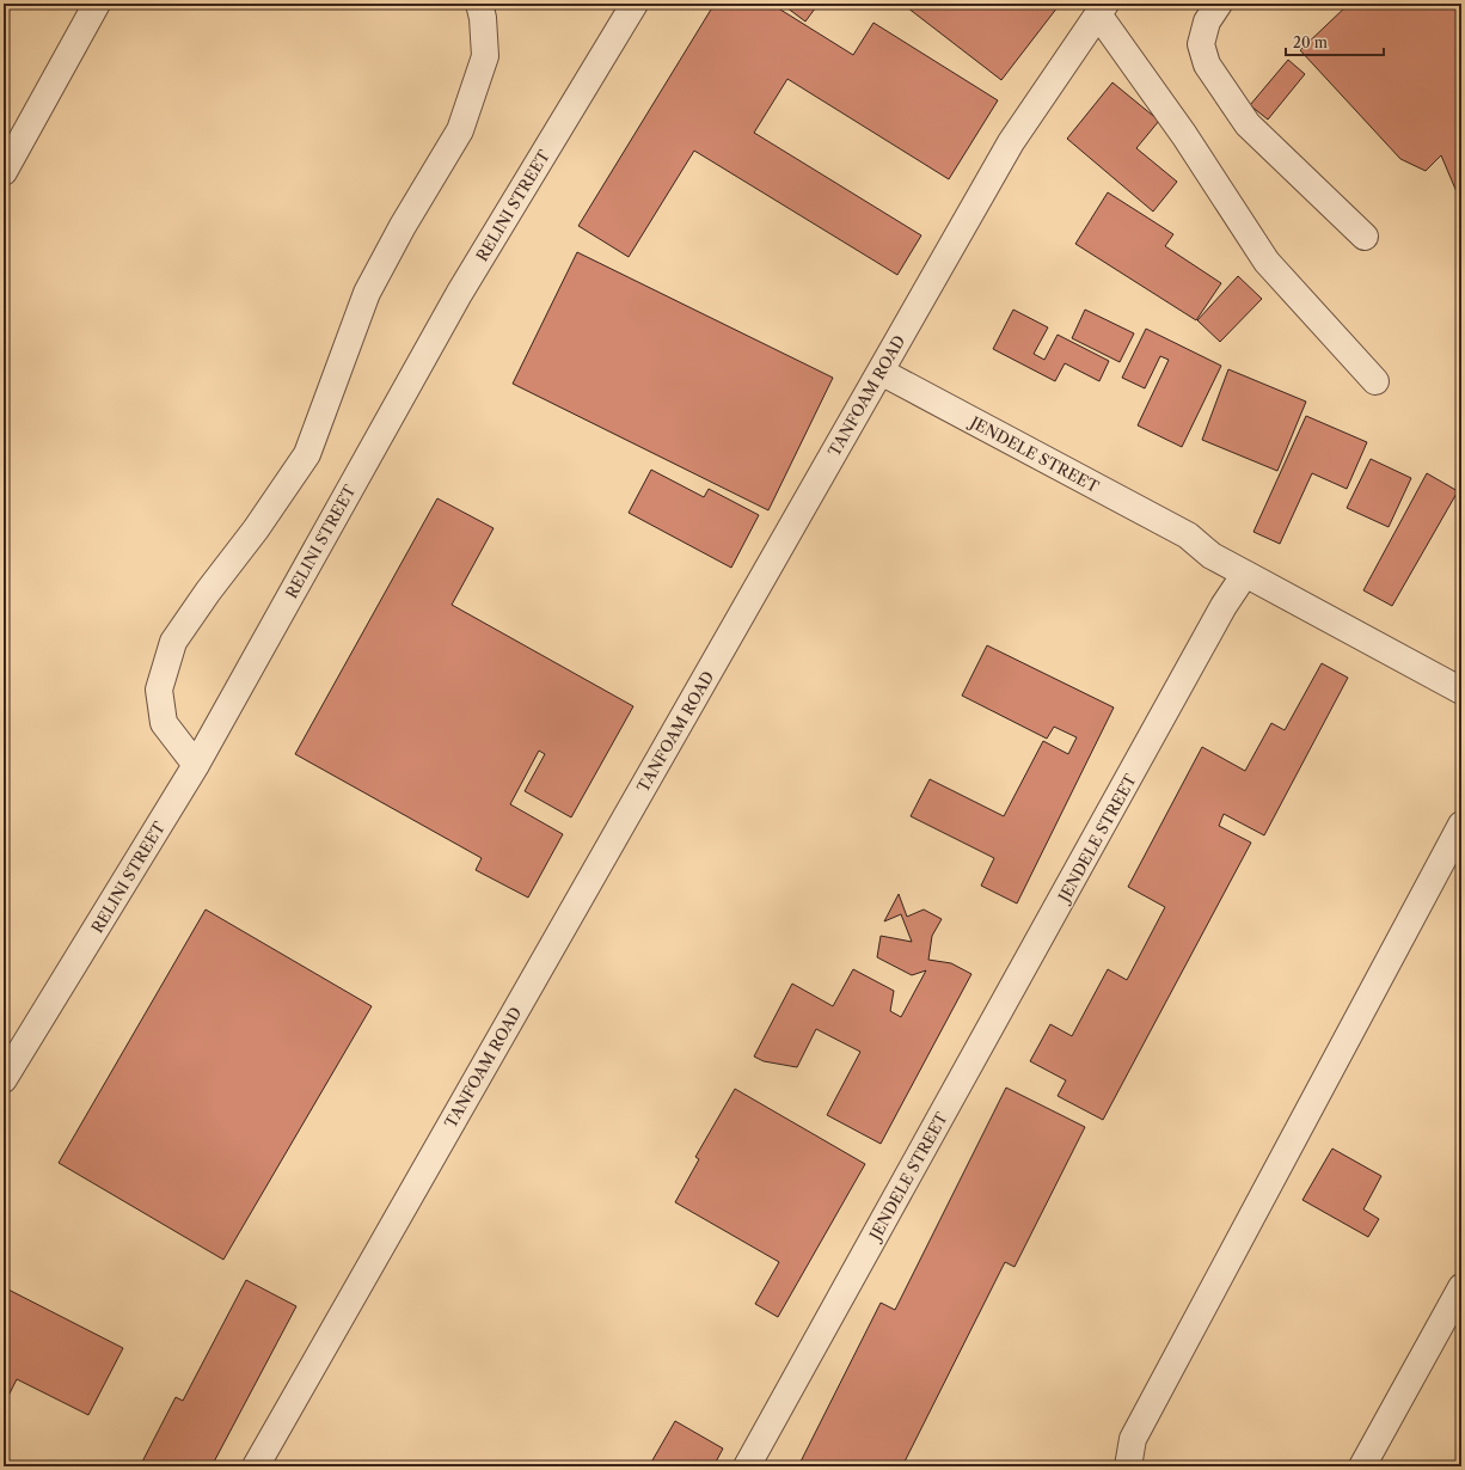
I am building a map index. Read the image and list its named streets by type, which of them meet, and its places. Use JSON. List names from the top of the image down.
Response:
{
  "streets": {
    "street": ["RELINI STREET", "TANFOAM ROAD", "JENDELE STREET"]
  },
  "crossings": [
    ["TANFOAM ROAD", "JENDELE STREET"]
  ],
  "scale_bar": "20 m"
}
